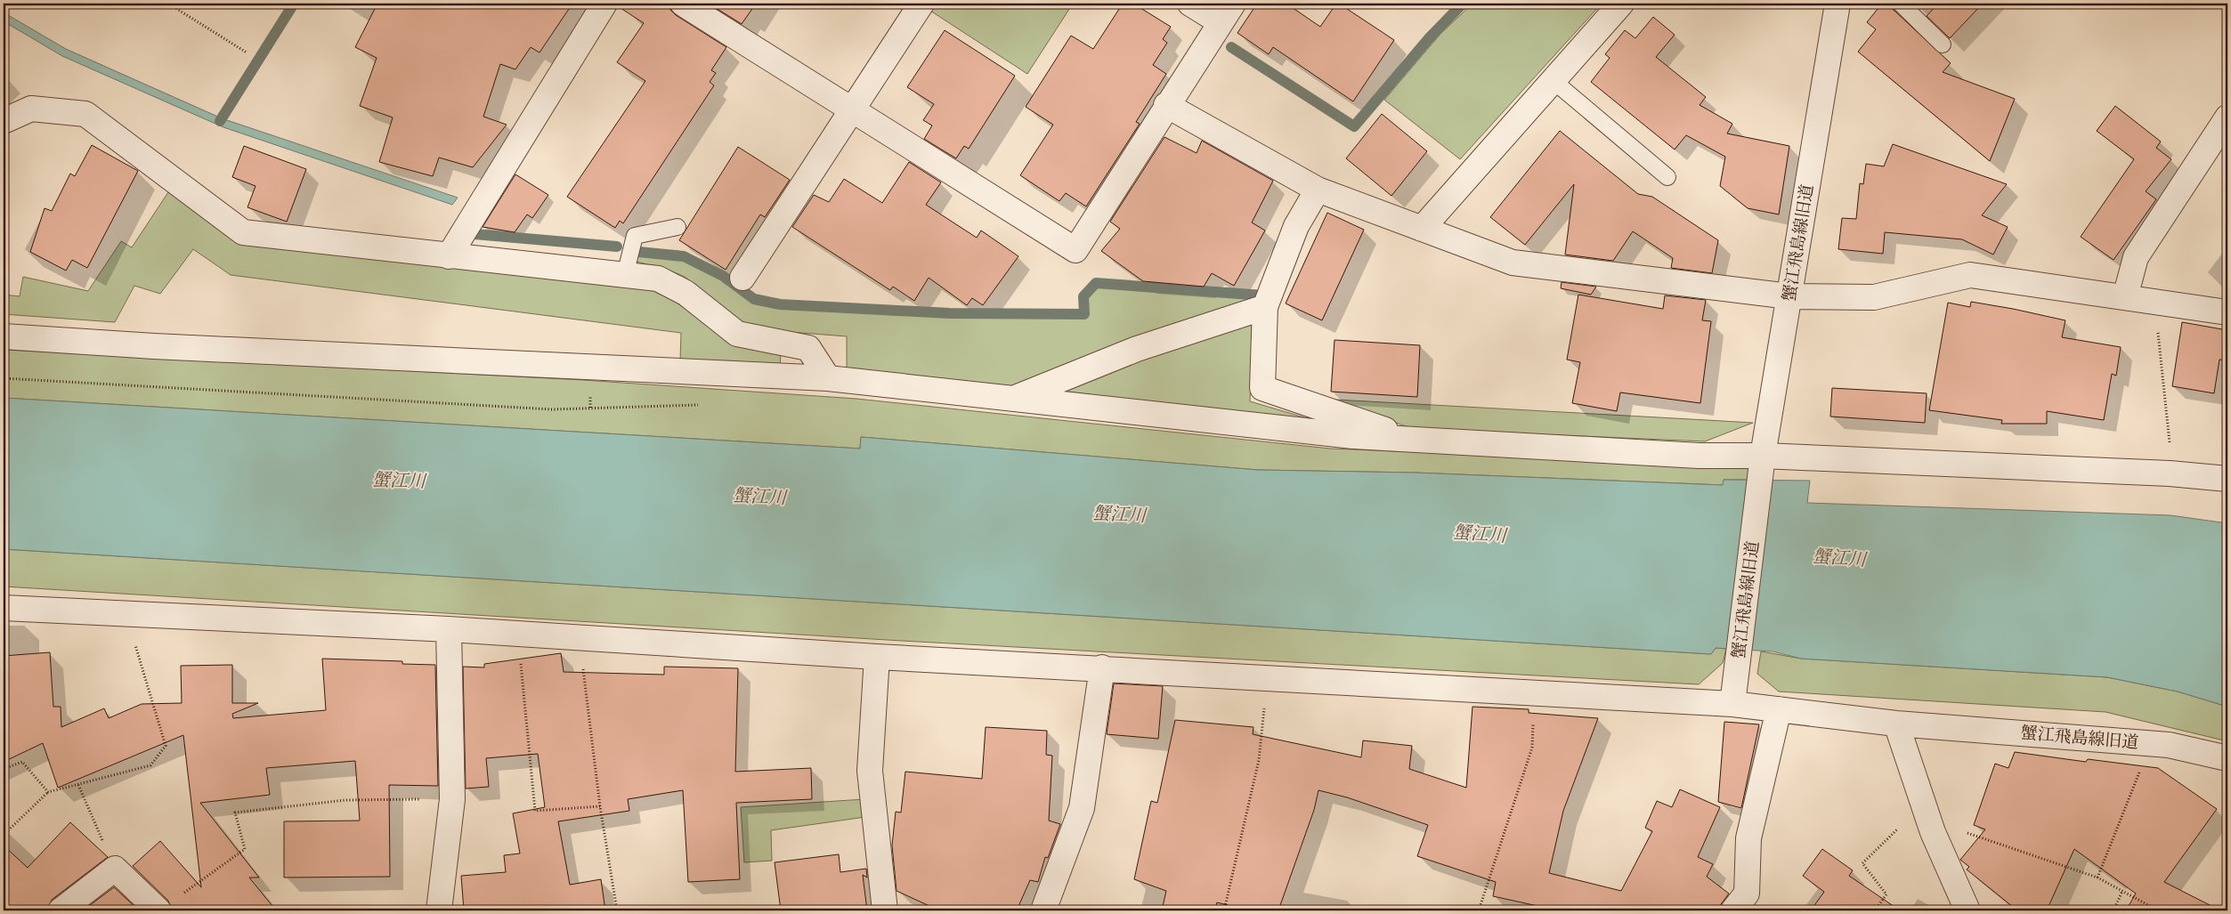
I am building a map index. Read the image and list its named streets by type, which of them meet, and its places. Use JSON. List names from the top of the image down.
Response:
{
  "streets": {
    "street": ["蟹江飛島線旧道"]
  },
  "water": ["蟹江川"]
}
